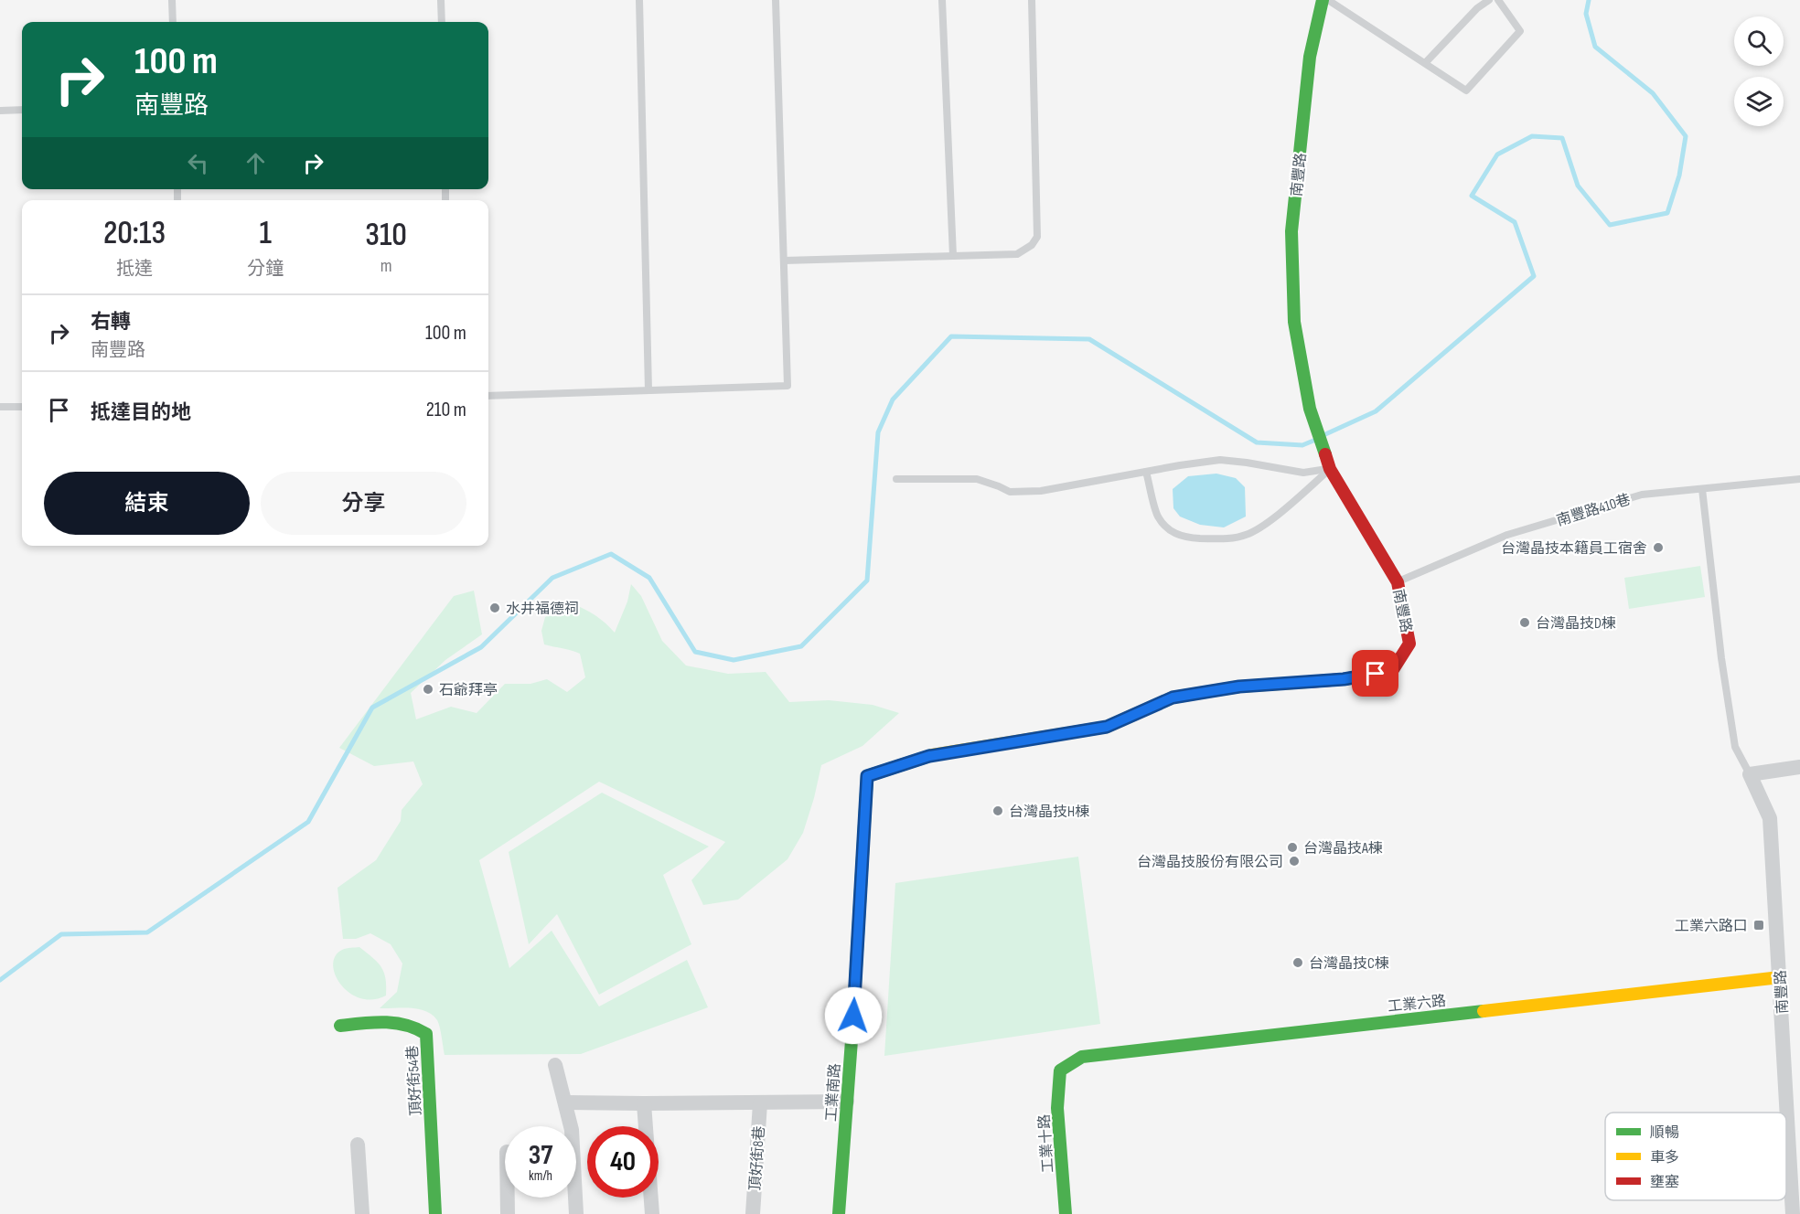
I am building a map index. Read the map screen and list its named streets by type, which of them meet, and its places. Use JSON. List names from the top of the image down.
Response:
{
  "streets": {
    "street": [
      "南豐路",
      "工業六路",
      "頂好街54巷",
      "工業南路",
      "工業十路",
      "頂好街8巷"
    ],
    "lane": ["南豐路410巷"]
  },
  "crossings": [
    ["南豐路", "南豐路410巷"],
    ["南豐路", "工業六路"],
    ["南豐路", "工業南路"],
    ["工業六路", "工業十路"]
  ],
  "places": {
    "other": [
      "台灣晶技本籍員工宿舍",
      "水井福德祠",
      "台灣晶技D棟",
      "石爺拜亭",
      "台灣晶技H棟",
      "台灣晶技A棟",
      "台灣晶技股份有限公司",
      "台灣晶技C棟"
    ],
    "transit": ["工業六路口"]
  },
  "legend": ["順暢", "車多", "壅塞"],
  "page": {
    "turn": ["100 m", "南豐路"],
    "eta": [
      "20:13",
      "抵達",
      "1",
      "分鐘",
      "310",
      "m"
    ],
    "list": [
      {
        "name": "右轉",
        "note": "南豐路",
        "value": "100 m"
      },
      {
        "name": "抵達目的地",
        "value": "210 m"
      }
    ],
    "buttons": ["結束", "分享"],
    "speed": "37 km/h",
    "limit": "40"
  }
}
